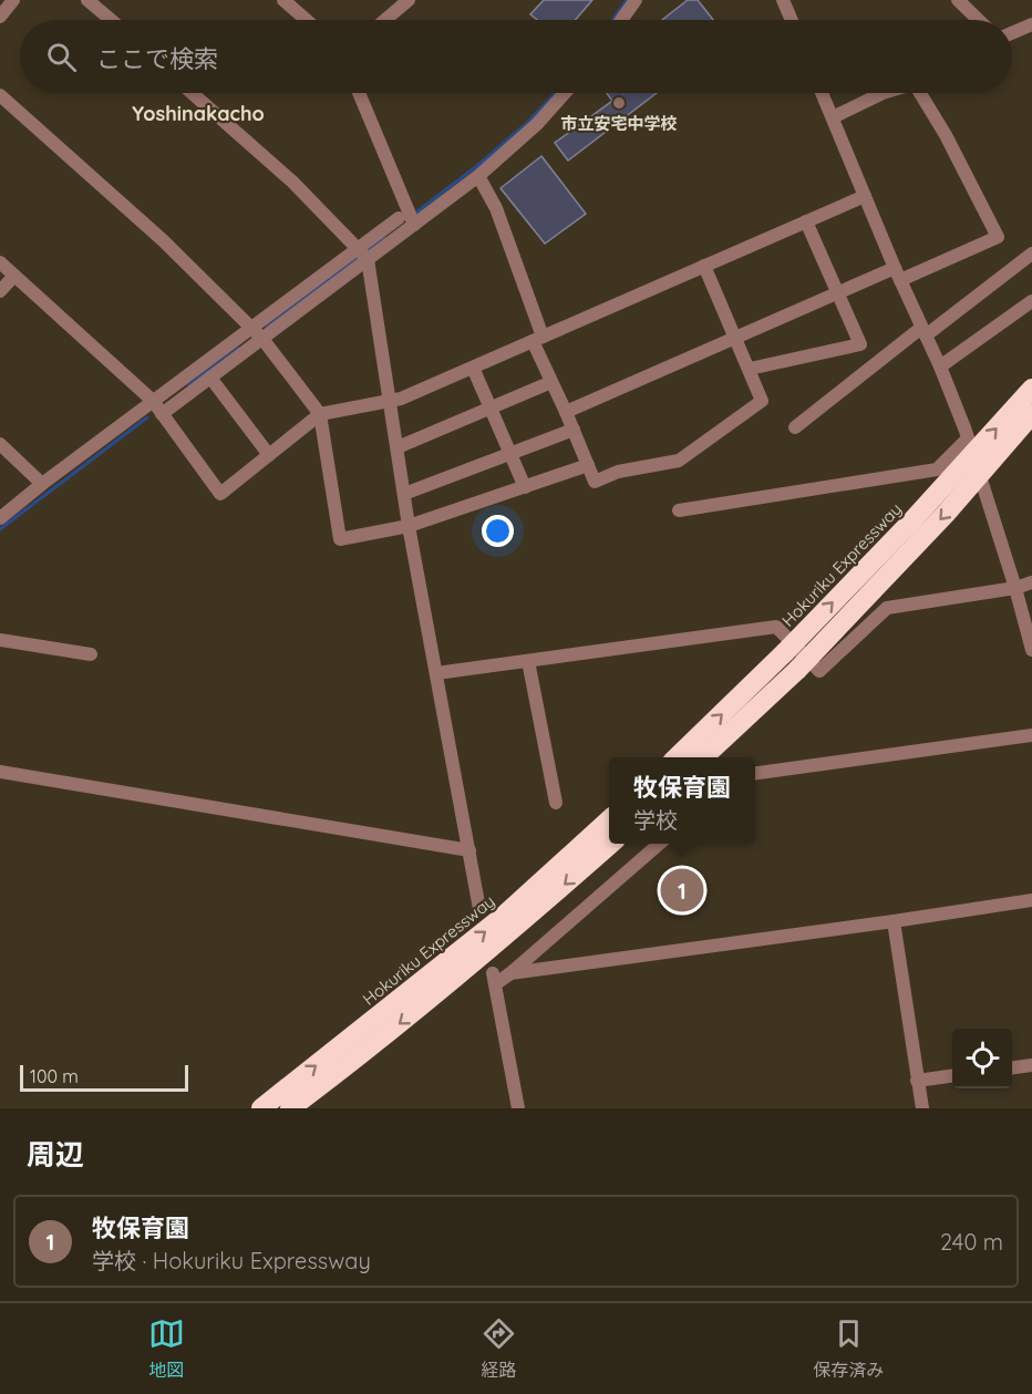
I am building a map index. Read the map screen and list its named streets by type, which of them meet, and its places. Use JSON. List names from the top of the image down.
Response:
{
  "streets": {
    "highway": ["Hokuriku Expressway"]
  },
  "districts": ["Yoshinakacho"],
  "places": ["市立安宅中学校"],
  "scale_bar": "100 m",
  "page": {
    "search": "ここで検索",
    "popup": ["牧保育園", "学校"],
    "pins": "1",
    "scale": "100 m",
    "heading": "周辺",
    "list": [
      {
        "mark": "1",
        "name": "牧保育園",
        "note": "学校 · Hokuriku Expressway",
        "value": "240 m"
      }
    ],
    "nav": ["地図", "経路", "保存済み"]
  }
}
